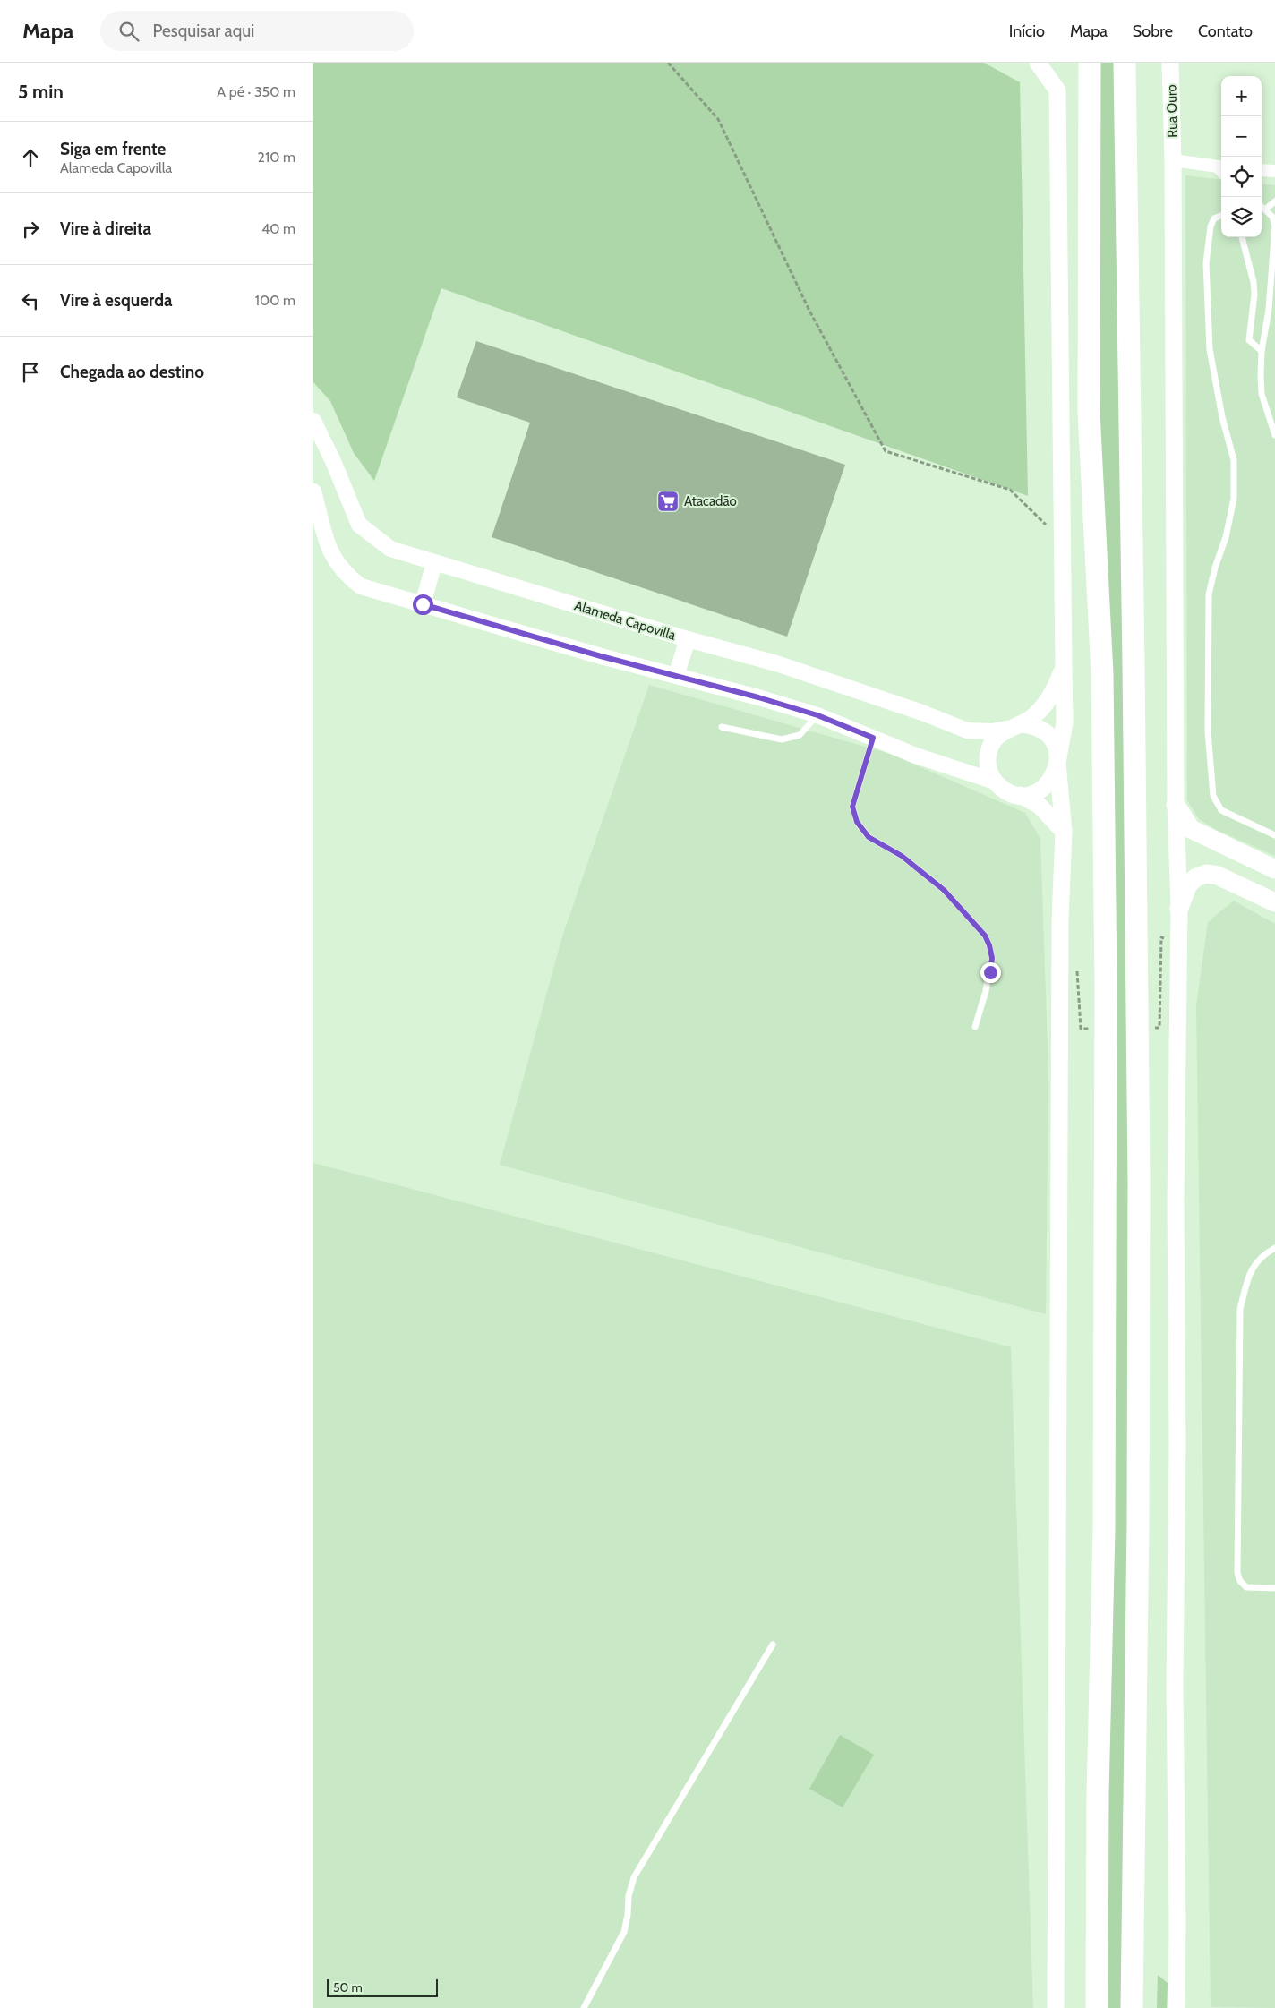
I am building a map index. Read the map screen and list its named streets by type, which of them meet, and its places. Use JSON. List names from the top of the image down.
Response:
{
  "streets": {
    "main road": ["Rua Ouro"],
    "street": ["Alameda Capovilla"]
  },
  "places": {
    "supermarket": ["Atacadão"]
  },
  "scale_bar": "50 m",
  "page": {
    "header": "Mapa",
    "search": "Pesquisar aqui",
    "nav": [
      "Início",
      "Mapa",
      "Sobre",
      "Contato"
    ],
    "heading": ["5 min", "A pé · 350 m"],
    "map_buttons": ["+", "−"],
    "list": [
      ["Siga em frente", "Alameda Capovilla", "210 m"],
      ["Vire à direita", "40 m"],
      ["Vire à esquerda", "100 m"],
      "Chegada ao destino"
    ],
    "scale": "50 m"
  }
}
